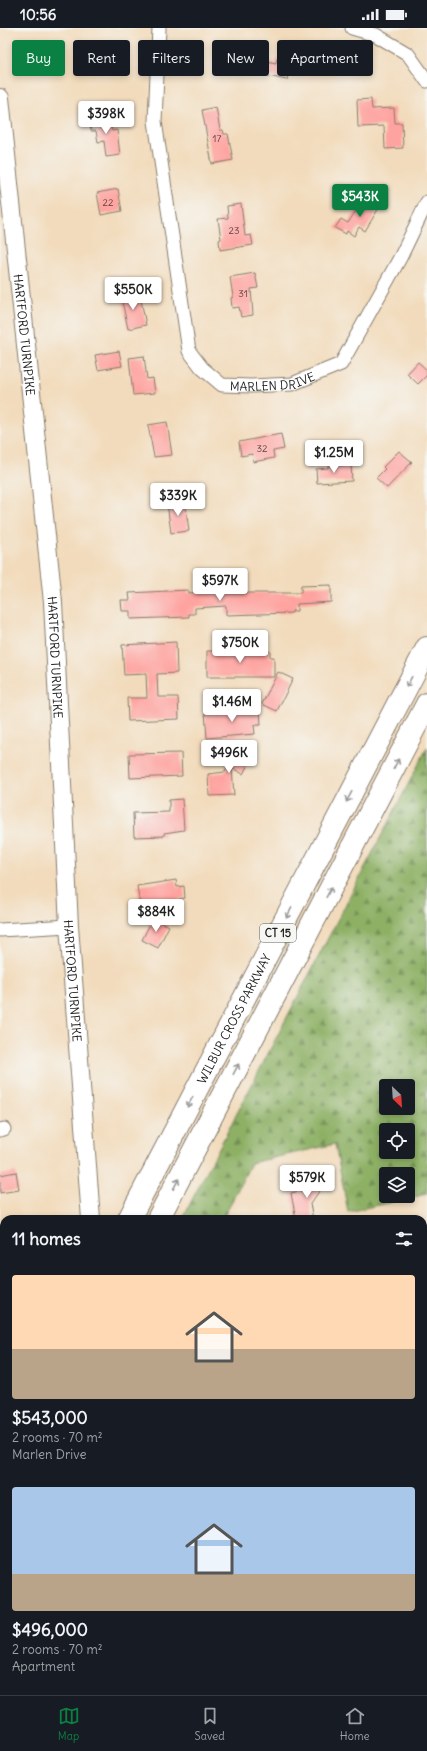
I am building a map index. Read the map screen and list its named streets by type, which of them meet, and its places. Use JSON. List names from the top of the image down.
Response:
{
  "streets": {
    "highway": ["CT 15", "WILBUR CROSS PARKWAY"],
    "main road": ["HARTFORD TURNPIKE"],
    "street": ["MARLEN DRIVE"]
  },
  "house_numbers": [
    "17",
    "22",
    "23",
    "31",
    "32"
  ],
  "north": "bottom right",
  "page": {
    "status": "10:56",
    "chip": [
      "Buy",
      "Rent",
      "Filters",
      "New",
      "Apartment"
    ],
    "price": [
      "$398K",
      "$543K",
      "$550K",
      "$1.25M",
      "$339K",
      "$597K",
      "$750K",
      "$1.46M",
      "$496K",
      "$884K",
      "$579K"
    ],
    "heading": "11 homes",
    "list": [
      {
        "name": "$543,000",
        "note": "2 rooms · 70 m² · Marlen Drive"
      },
      {
        "name": "$496,000",
        "note": "2 rooms · 70 m² · Apartment"
      }
    ],
    "tabs": ["Map", "Saved", "Home"]
  }
}
